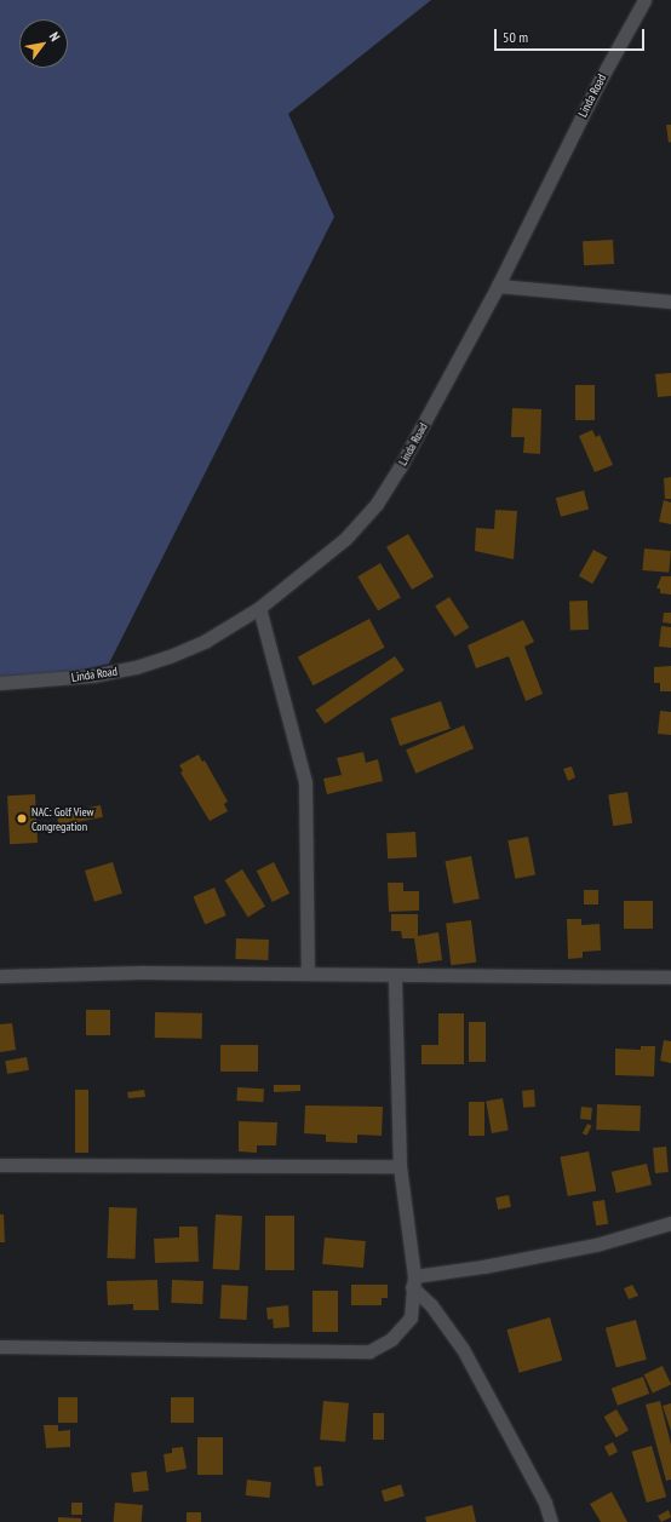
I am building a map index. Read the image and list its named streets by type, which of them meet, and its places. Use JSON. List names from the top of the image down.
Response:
{
  "streets": {
    "street": ["Linda Road"]
  },
  "places": ["NAC: Golf View Congregation"],
  "scale_bar": "50 m",
  "north": "top right"
}
